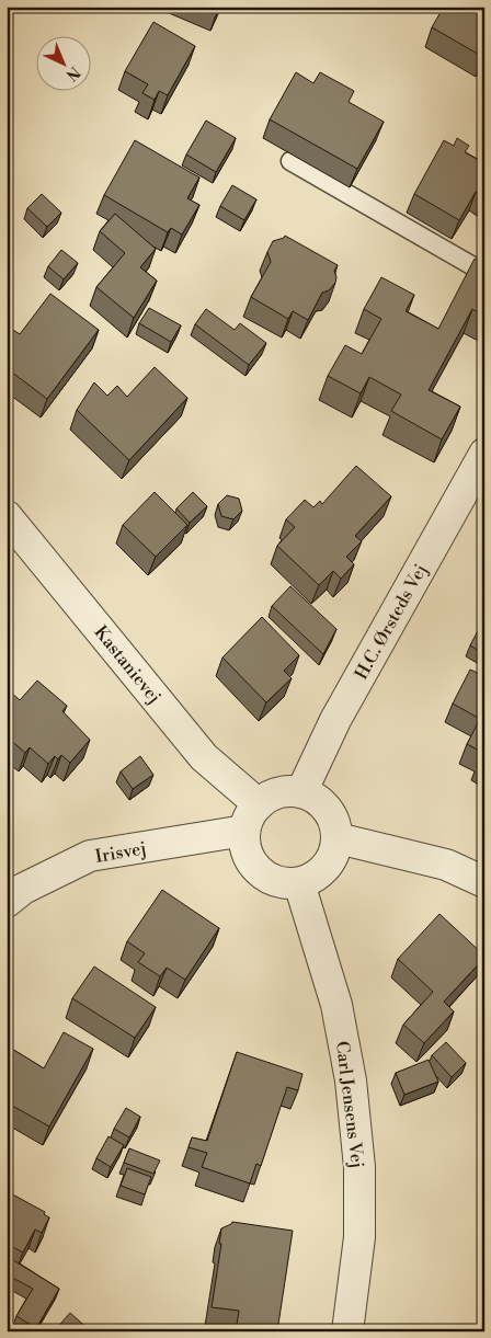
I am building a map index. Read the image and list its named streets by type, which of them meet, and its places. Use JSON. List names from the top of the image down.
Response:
{
  "streets": {
    "street": [
      "H.C. Ørsteds Vej",
      "Kastanievej",
      "Irisvej",
      "Carl Jensens Vej"
    ]
  },
  "crossings": [
    ["H.C. Ørsteds Vej", "Kastanievej"],
    ["H.C. Ørsteds Vej", "Irisvej"],
    ["H.C. Ørsteds Vej", "Carl Jensens Vej"],
    ["Kastanievej", "Irisvej"],
    ["Kastanievej", "Carl Jensens Vej"],
    ["Irisvej", "Carl Jensens Vej"]
  ],
  "north": "bottom right"
}
